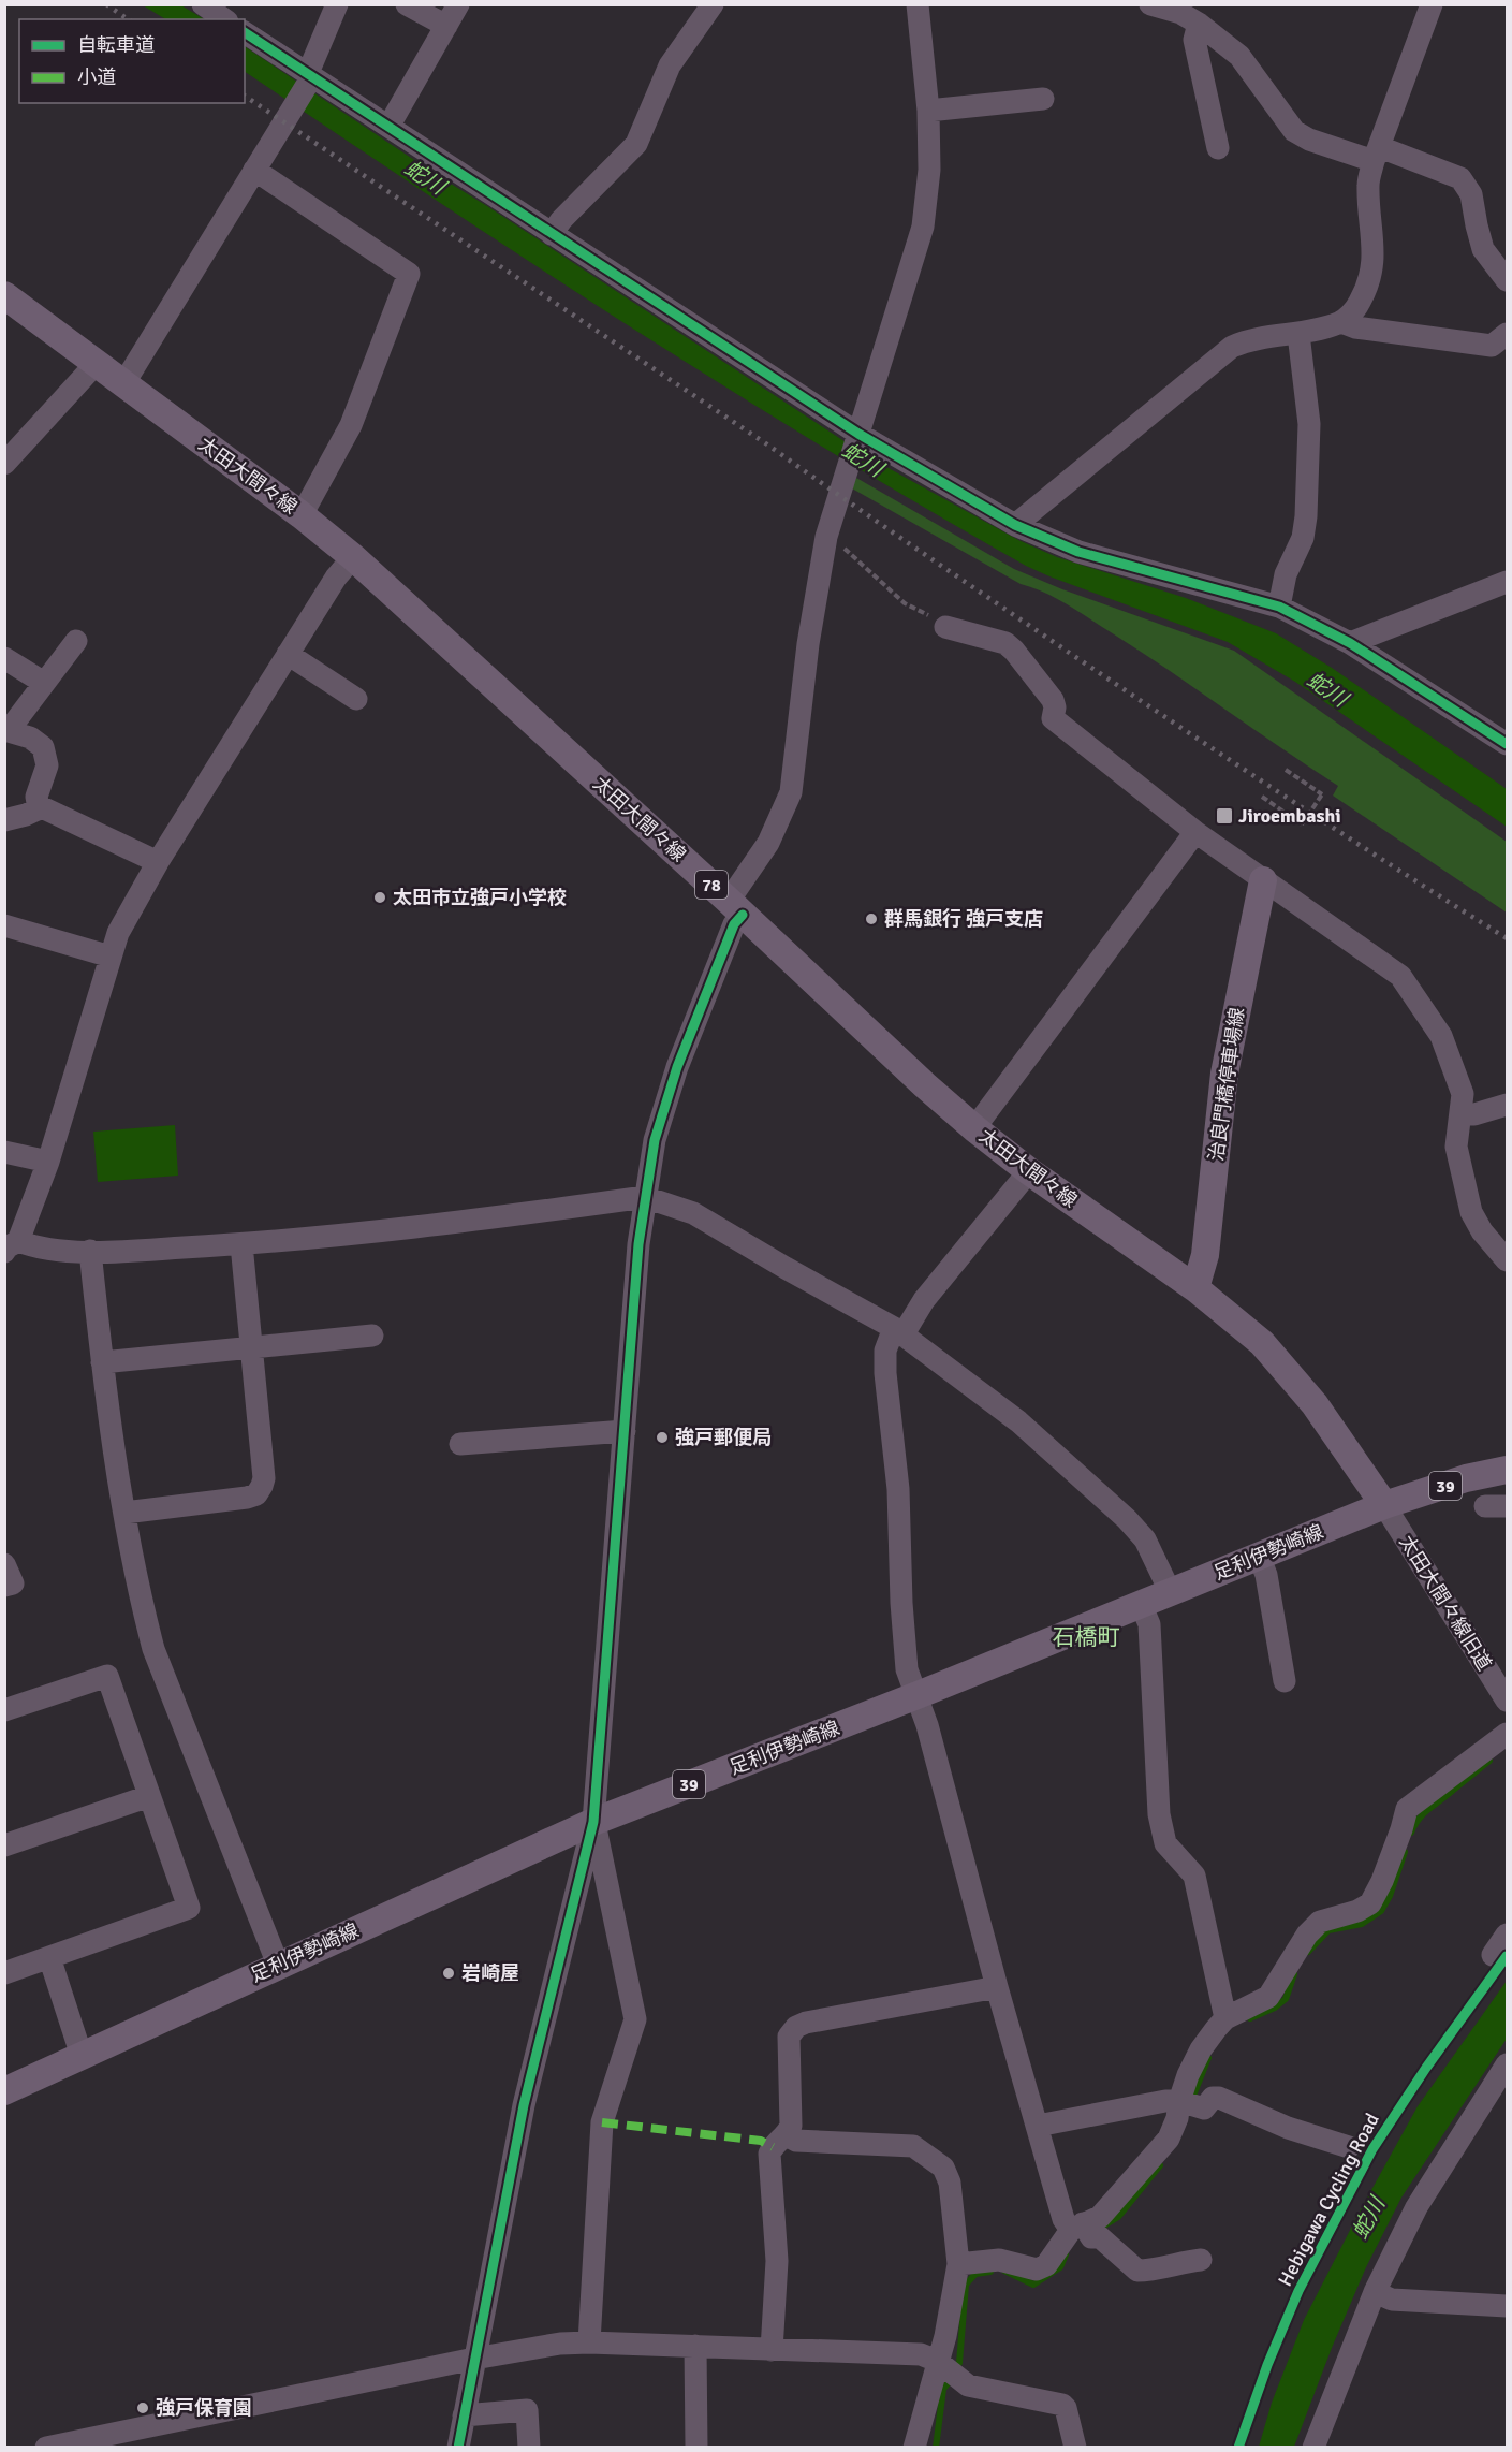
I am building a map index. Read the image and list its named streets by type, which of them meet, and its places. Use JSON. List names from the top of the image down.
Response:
{
  "streets": {
    "main road": [
      "太田大間々線",
      "78",
      "治良門橋停車場線",
      "39",
      "足利伊勢崎線"
    ],
    "street": ["太田大間々線旧道"],
    "cycle path": ["Hebigawa Cycling Road"]
  },
  "crossings": [
    ["太田大間々線", "治良門橋停車場線"],
    ["太田大間々線", "足利伊勢崎線"],
    ["太田大間々線", "太田大間々線旧道"],
    ["足利伊勢崎線", "太田大間々線旧道"]
  ],
  "districts": ["石橋町"],
  "water": ["蛇川"],
  "places": {
    "transit": ["Jiroembashi"],
    "other": [
      "太田市立強戸小学校",
      "群馬銀行 強戸支店",
      "強戸郵便局",
      "岩崎屋",
      "強戸保育園"
    ]
  },
  "legend": ["自転車道", "小道"]
}
